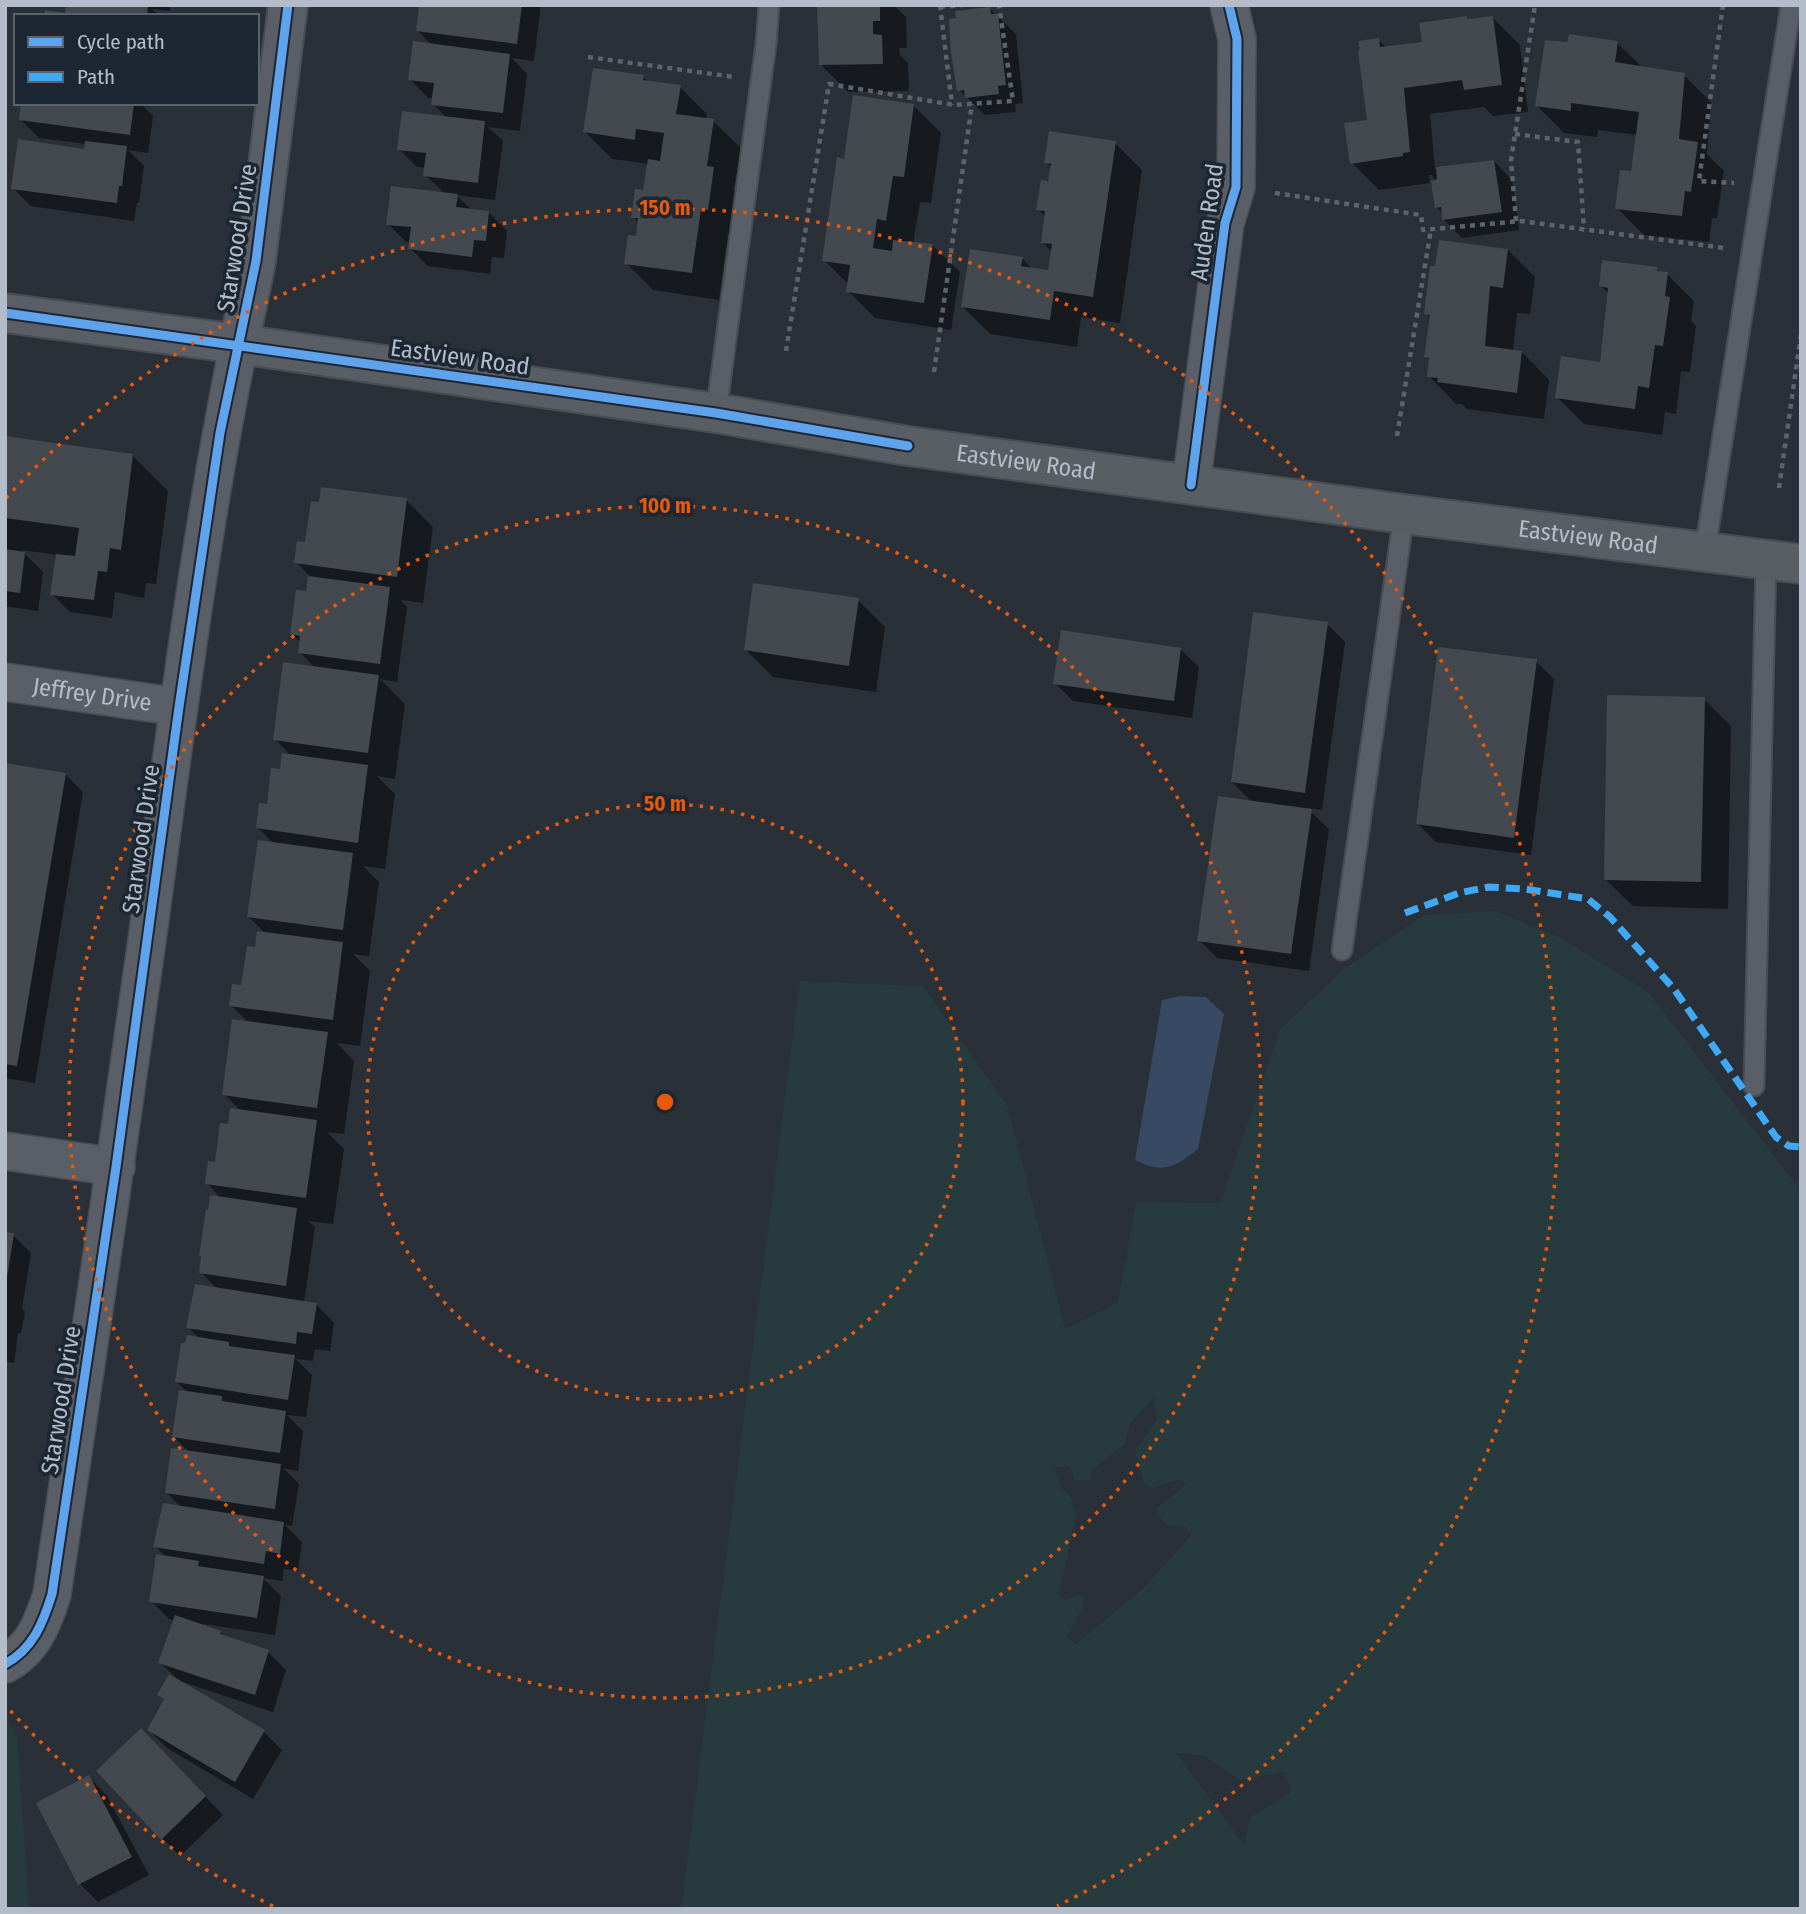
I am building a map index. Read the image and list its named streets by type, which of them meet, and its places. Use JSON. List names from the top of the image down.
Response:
{
  "streets": {
    "main road": ["Eastview Road"],
    "street": ["Auden Road", "Starwood Drive", "Jeffrey Drive"]
  },
  "crossings": [
    ["Auden Road", "Eastview Road"],
    ["Starwood Drive", "Eastview Road"],
    ["Starwood Drive", "Jeffrey Drive"]
  ],
  "legend": ["Cycle path", "Path"],
  "rings": ["150 m", "100 m", "50 m"]
}
